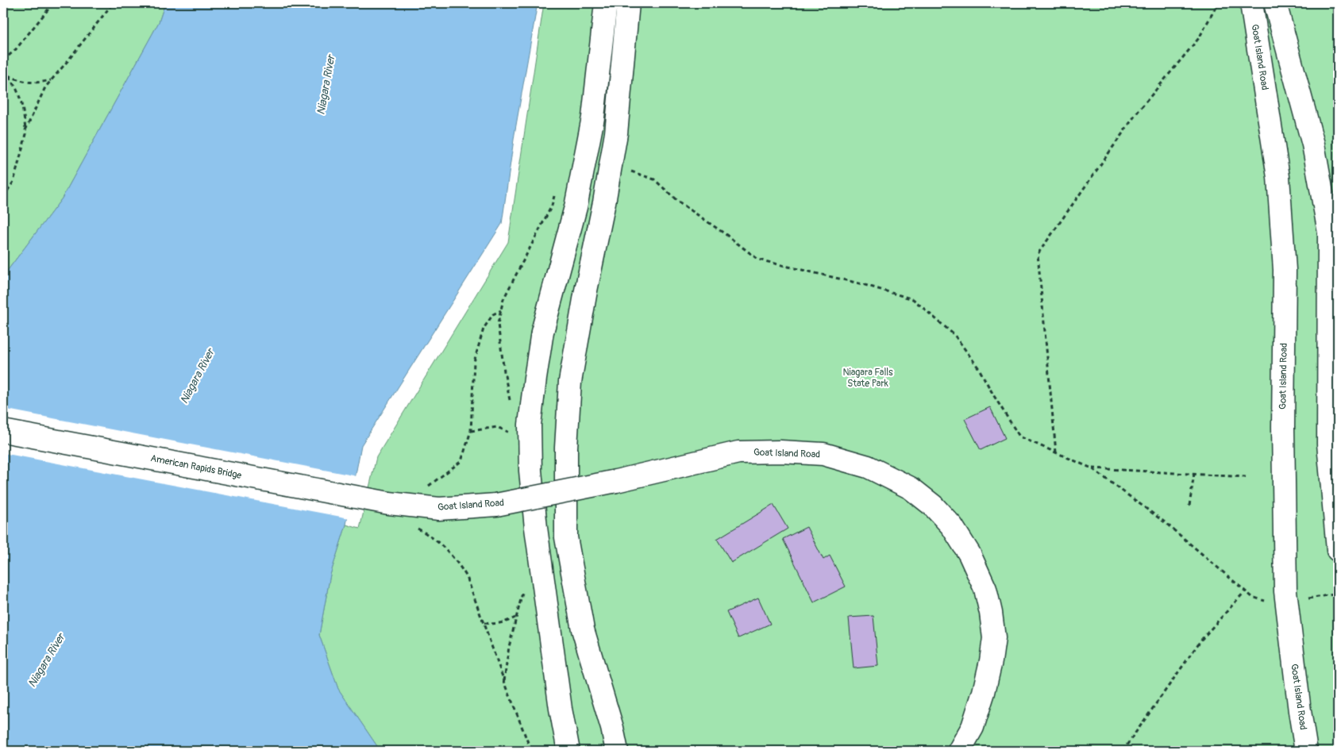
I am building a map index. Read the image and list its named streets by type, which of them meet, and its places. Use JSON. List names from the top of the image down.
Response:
{
  "streets": {
    "street": ["Goat Island Road", "American Rapids Bridge"]
  },
  "crossings": [
    ["Goat Island Road", "American Rapids Bridge"]
  ],
  "water": ["Niagara River"],
  "parks": ["Niagara Falls State Park"]
}
